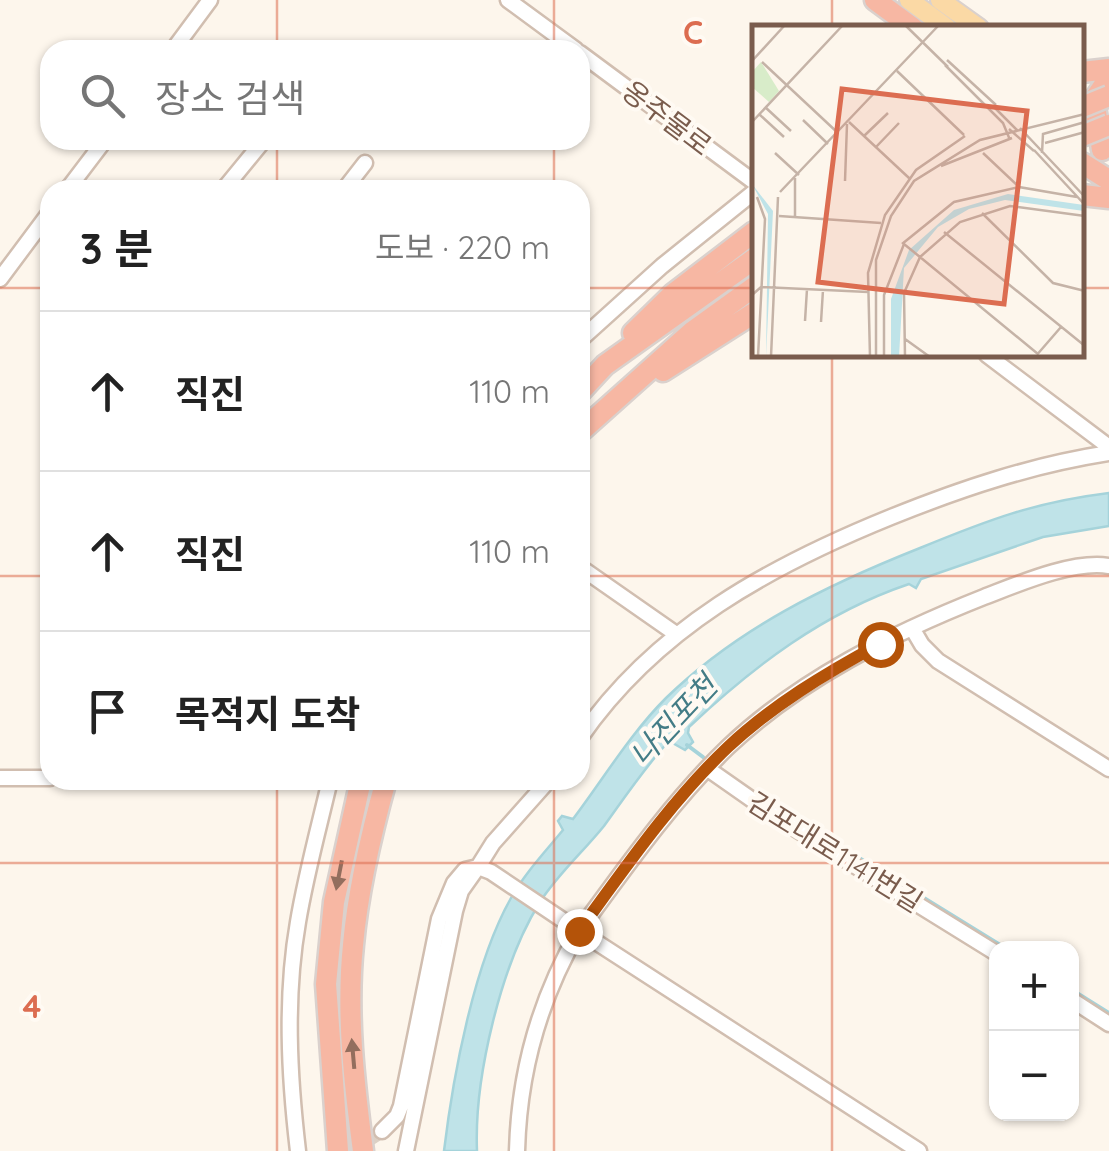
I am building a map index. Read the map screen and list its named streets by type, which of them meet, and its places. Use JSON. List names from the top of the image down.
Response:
{
  "streets": {
    "street": ["옹주물로", "김포대로1141번길"]
  },
  "water": ["나진포천"],
  "page": {
    "search": "장소 검색",
    "heading": ["3 분", "도보 · 220 m"],
    "list": [
      ["직진", "110 m"],
      ["직진", "110 m"],
      "목적지 도착"
    ],
    "map_buttons": ["+", "−"]
  },
  "grid": {
    "columns": ["C"],
    "rows": ["4"]
  }
}
